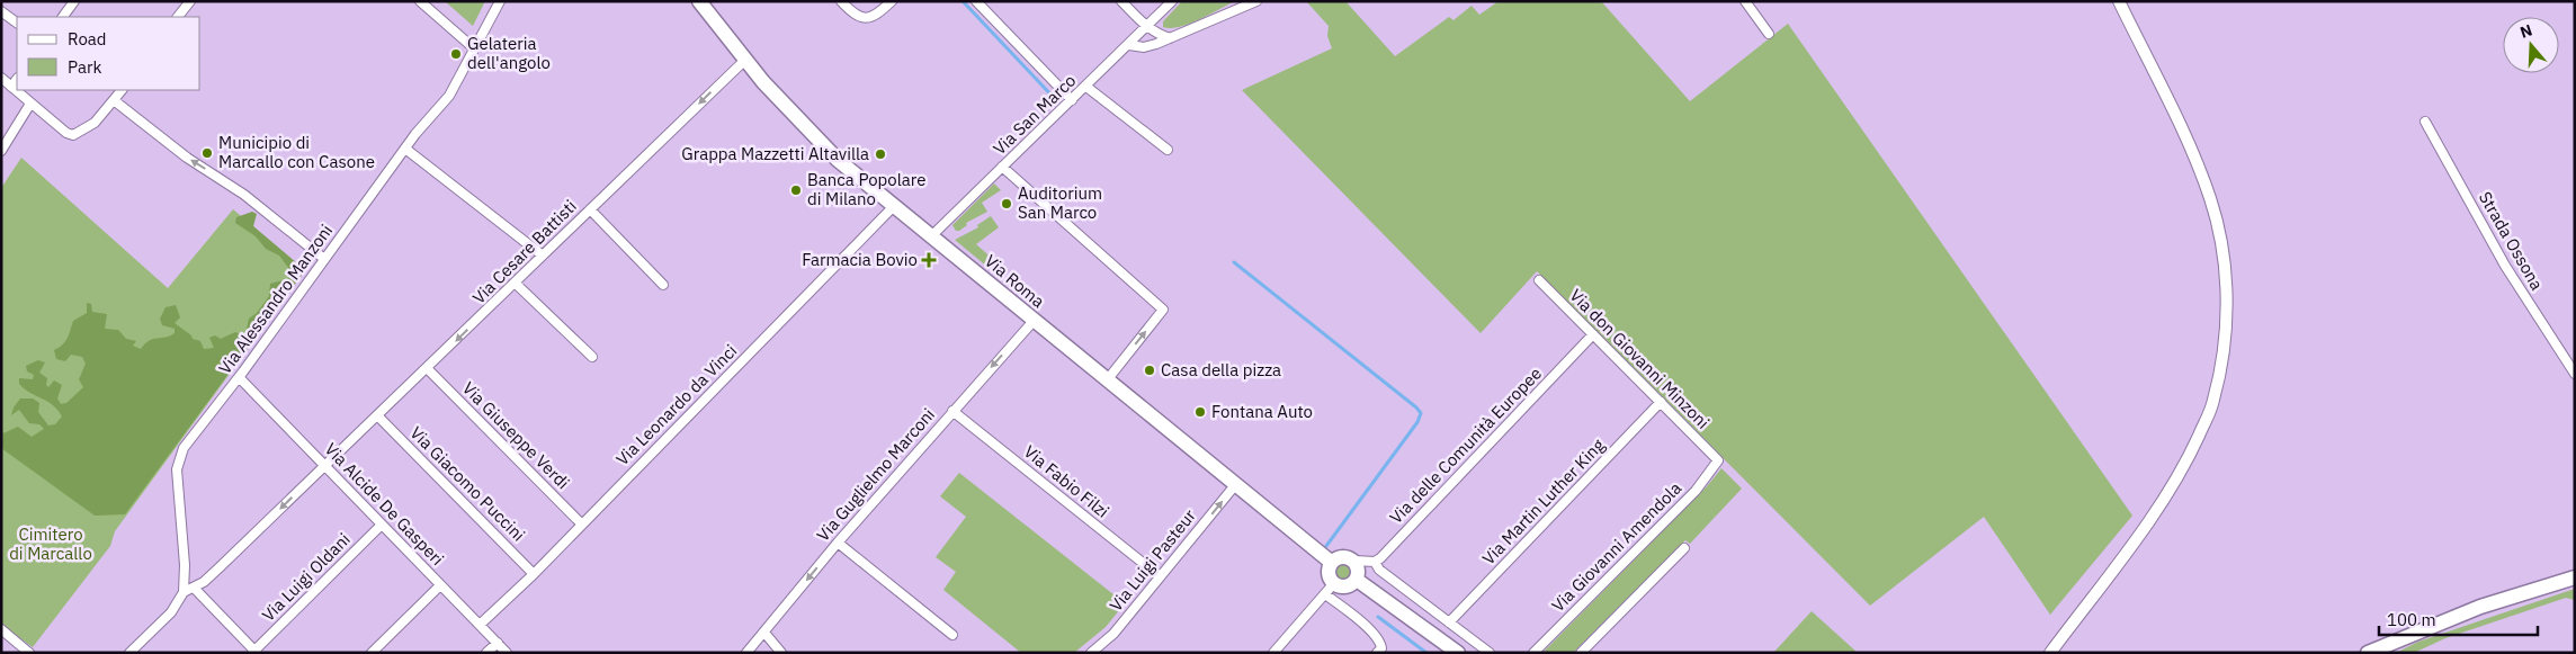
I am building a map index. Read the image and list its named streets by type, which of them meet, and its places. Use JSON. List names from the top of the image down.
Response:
{
  "streets": {
    "main road": ["Via Roma"],
    "street": [
      "Via San Marco",
      "Strada Ossona",
      "Via Cesare Battisti",
      "Via Alessandro Manzoni",
      "Via don Giovanni Minzoni",
      "Via Leonardo da Vinci",
      "Via Giuseppe Verdi",
      "Via delle Comunità Europee",
      "Via Guglielmo Marconi",
      "Via Fabio Filzi",
      "Via Giacomo Puccini",
      "Via Martin Luther King",
      "Via Alcide De Gasperi",
      "Via Giovanni Amendola",
      "Via Luigi Pasteur",
      "Via Luigi Oldani"
    ]
  },
  "crossings": [
    ["Via San Marco", "Via Roma"],
    ["Via Cesare Battisti", "Via Roma"],
    ["Via Cesare Battisti", "Via Alessandro Manzoni"],
    ["Via Cesare Battisti", "Via Giuseppe Verdi"],
    ["Via Cesare Battisti", "Via Giacomo Puccini"],
    ["Via Cesare Battisti", "Via Alcide De Gasperi"],
    ["Via Roma", "Via Leonardo da Vinci"],
    ["Via Roma", "Via Guglielmo Marconi"],
    ["Via Roma", "Via Luigi Pasteur"],
    ["Via Alessandro Manzoni", "Via Alcide De Gasperi"],
    ["Via don Giovanni Minzoni", "Via delle Comunità Europee"],
    ["Via don Giovanni Minzoni", "Via Martin Luther King"],
    ["Via don Giovanni Minzoni", "Via Giovanni Amendola"],
    ["Via Leonardo da Vinci", "Via Giuseppe Verdi"],
    ["Via Leonardo da Vinci", "Via Giacomo Puccini"],
    ["Via Leonardo da Vinci", "Via Alcide De Gasperi"],
    ["Via Guglielmo Marconi", "Via Fabio Filzi"],
    ["Via Fabio Filzi", "Via Luigi Pasteur"],
    ["Via Alcide De Gasperi", "Via Luigi Oldani"]
  ],
  "one_way": ["Via Cesare Battisti", "Via Guglielmo Marconi", "Via Luigi Pasteur"],
  "parks": ["Cimitero di Marcallo"],
  "places": {
    "other": [
      "Gelateria dell'angolo",
      "Municipio di Marcallo con Casone",
      "Grappa Mazzetti Altavilla",
      "Banca Popolare di Milano",
      "Auditorium San Marco",
      "Casa della pizza",
      "Fontana Auto"
    ],
    "health": ["Farmacia Bovio"]
  },
  "legend": ["Road", "Park"],
  "scale_bar": "100 m",
  "north": "top"
}
